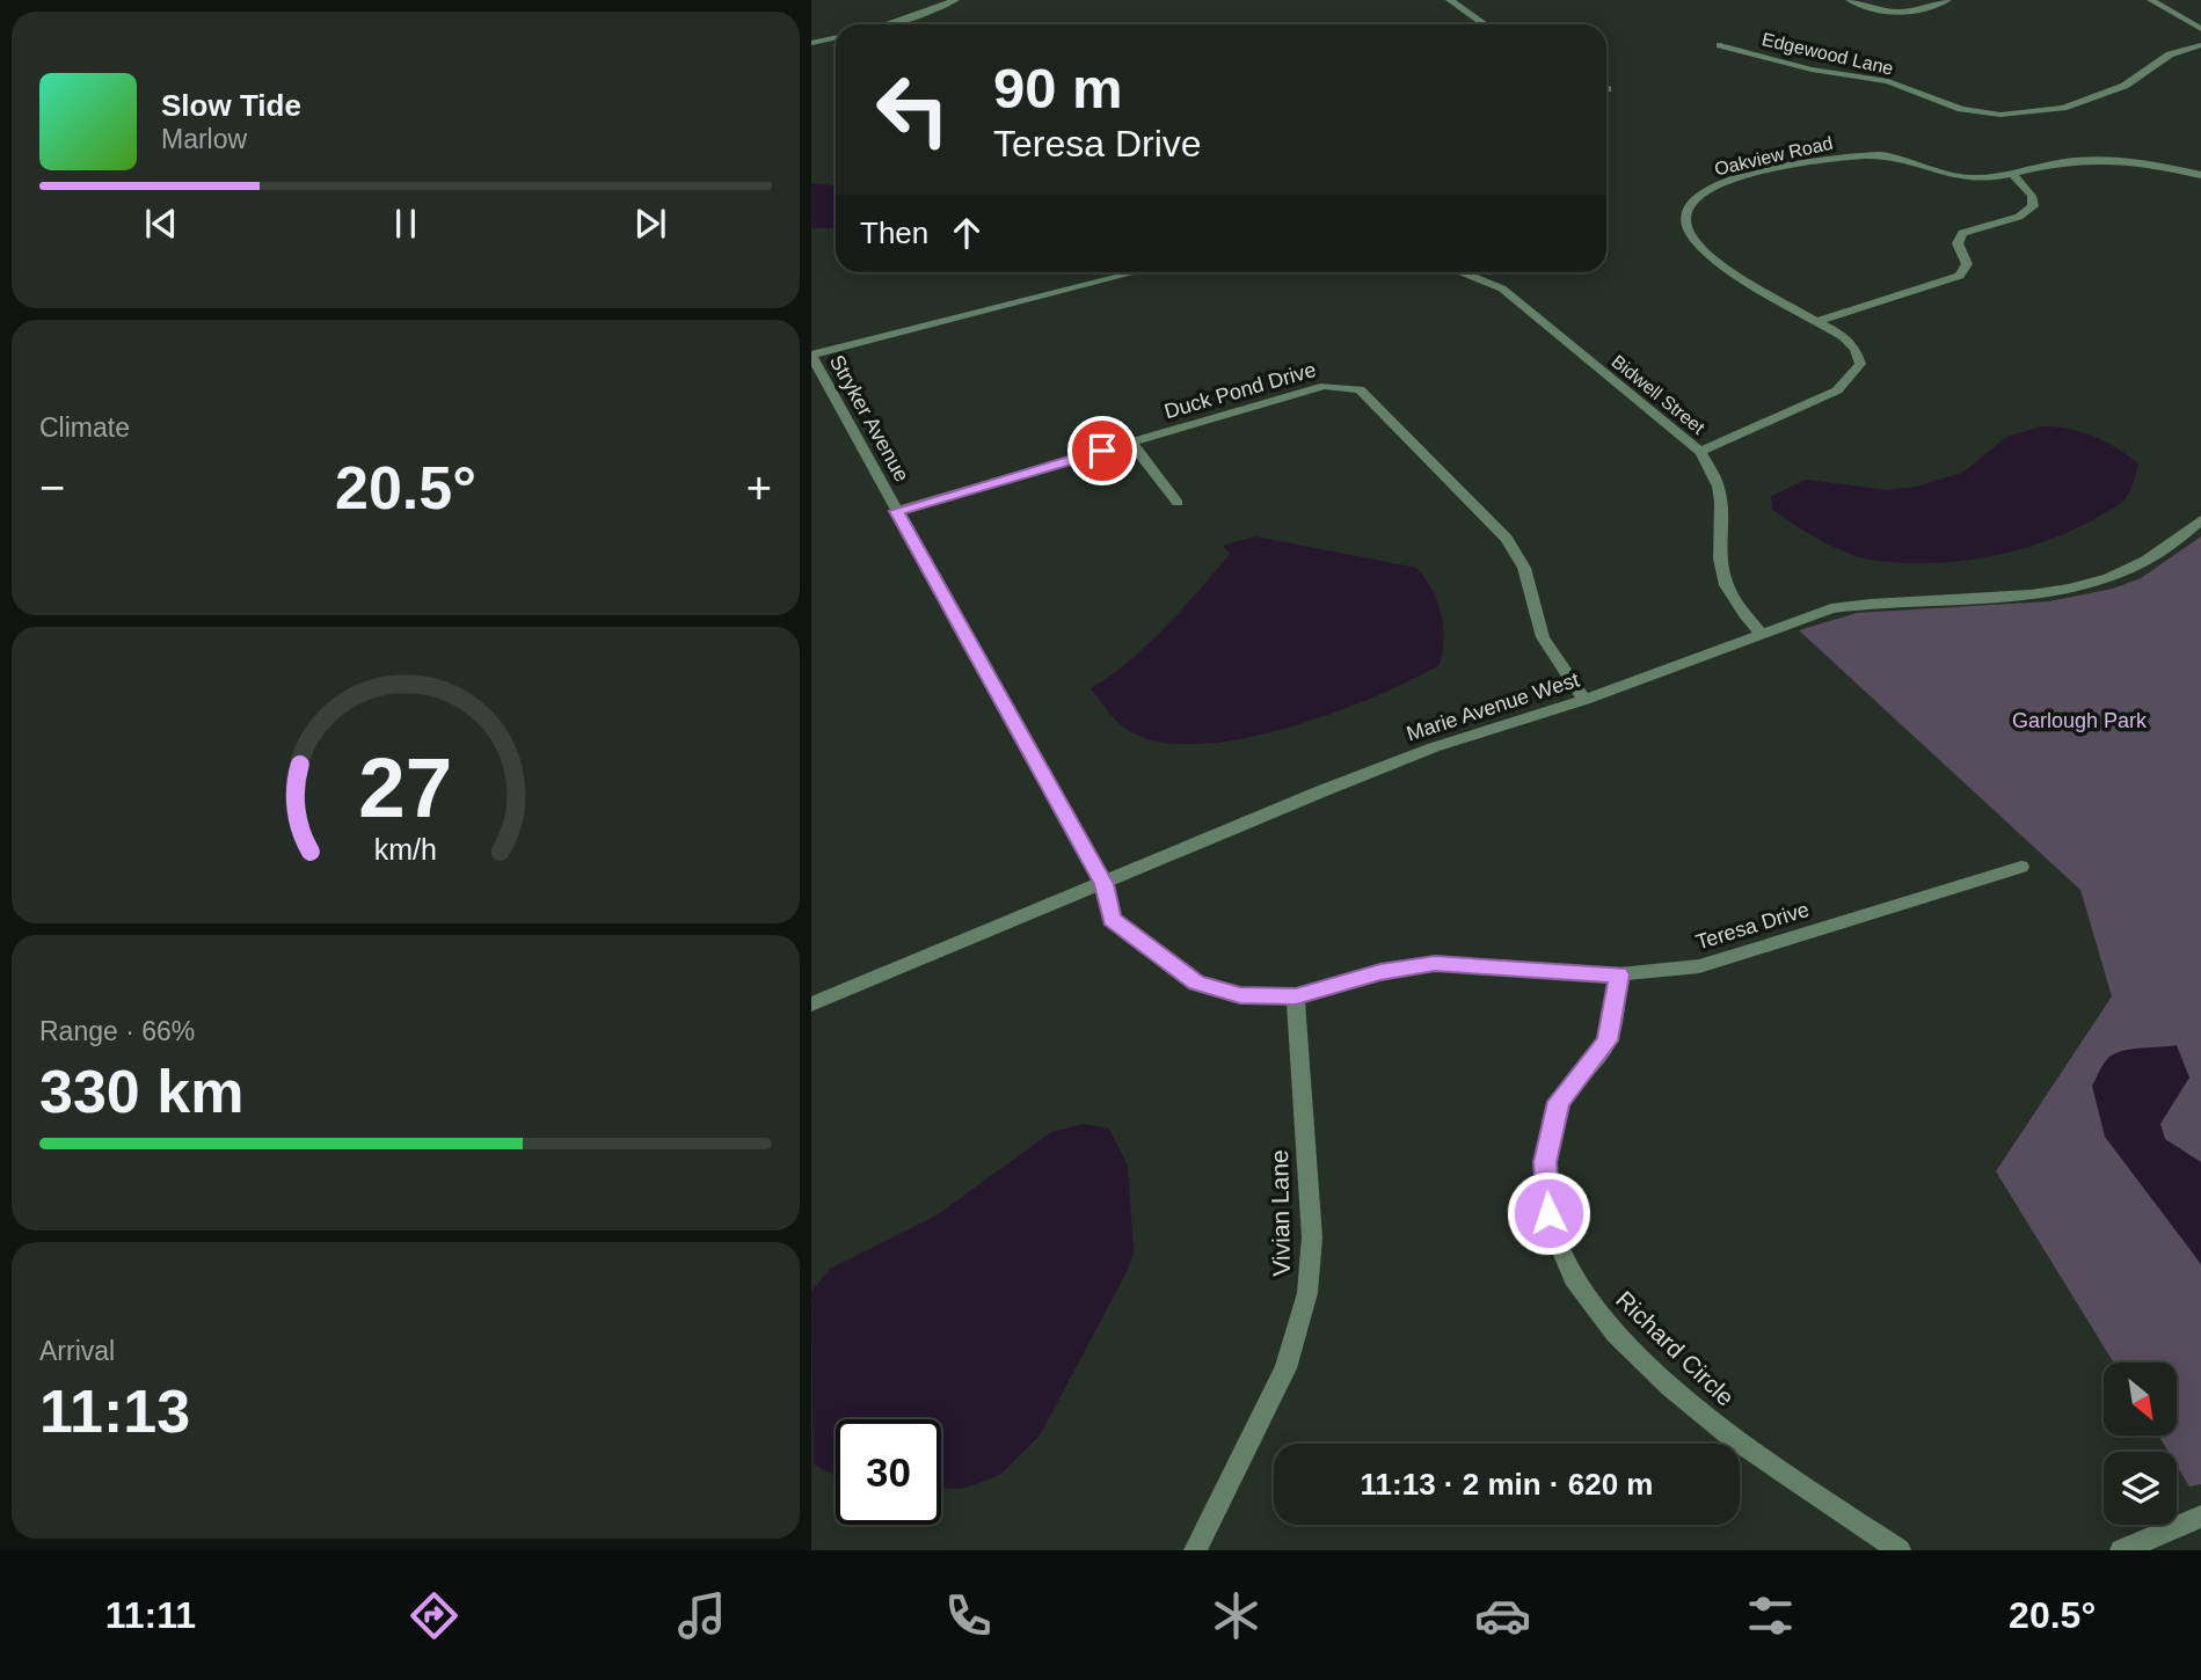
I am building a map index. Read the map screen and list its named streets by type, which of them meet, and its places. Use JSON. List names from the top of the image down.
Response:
{
  "streets": {
    "street": [
      "Edgewood Lane",
      "Oakview Road",
      "Duck Pond Drive",
      "Bidwell Street",
      "Stryker Avenue",
      "Marie Avenue West",
      "Teresa Drive",
      "Vivian Lane",
      "Richard Circle"
    ]
  },
  "crossings": [
    ["Oakview Road", "Bidwell Street"],
    ["Duck Pond Drive", "Stryker Avenue"],
    ["Duck Pond Drive", "Marie Avenue West"],
    ["Bidwell Street", "Marie Avenue West"],
    ["Stryker Avenue", "Marie Avenue West"],
    ["Stryker Avenue", "Teresa Drive"],
    ["Marie Avenue West", "Teresa Drive"],
    ["Teresa Drive", "Vivian Lane"],
    ["Teresa Drive", "Richard Circle"]
  ],
  "parks": ["Garlough Park"],
  "north": "bottom right",
  "page": {
    "turn": ["90 m", "Teresa Drive"],
    "song": ["Slow Tide", "Marlow"],
    "then": "Then",
    "tile": [
      "Climate",
      ["Range · 66%", "330 km"],
      ["Arrival", "11:13"]
    ],
    "heat": ["−", "20.5°", "+"],
    "limit": "30",
    "trip": "11:13 · 2 min · 620 m",
    "tabs": ["11:11", "20.5°"],
    "gauge": ["27", "km/h"]
  }
}
